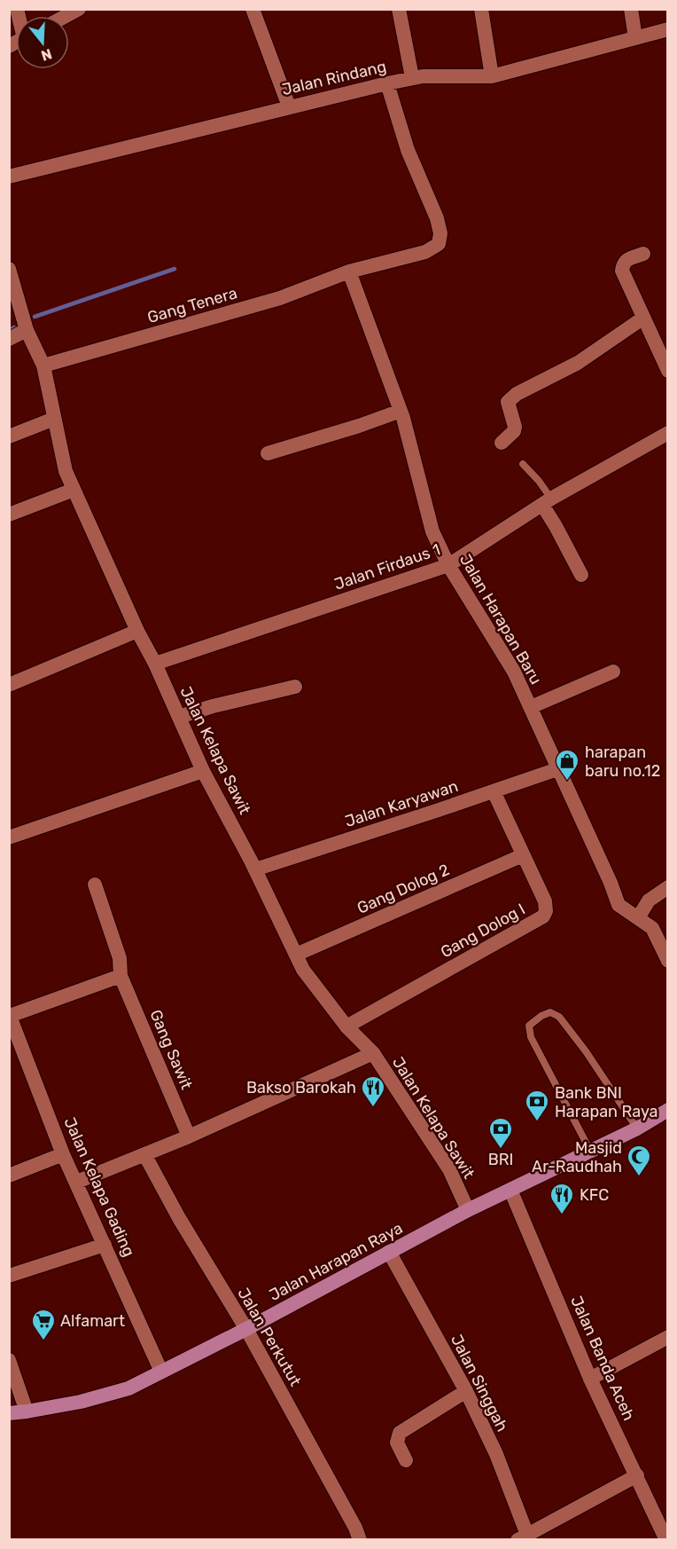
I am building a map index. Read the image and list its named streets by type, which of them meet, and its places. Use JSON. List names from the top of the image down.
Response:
{
  "streets": {
    "main road": ["Jalan Harapan Raya"],
    "street": [
      "Jalan Rindang",
      "Gang Tenera",
      "Jalan Firdaus 1",
      "Jalan Harapan Baru",
      "Jalan Kelapa Sawit",
      "Jalan Karyawan",
      "Gang Dolog 2",
      "Gang Dolog I",
      "Gang Sawit",
      "Jalan Kelapa Gading",
      "Jalan Perkutut",
      "Jalan Banda Aceh",
      "Jalan Singgah"
    ]
  },
  "crossings": [
    ["Jalan Rindang", "Gang Tenera"],
    ["Gang Tenera", "Jalan Harapan Baru"],
    ["Gang Tenera", "Jalan Kelapa Sawit"],
    ["Jalan Firdaus 1", "Jalan Harapan Baru"],
    ["Jalan Firdaus 1", "Jalan Kelapa Sawit"],
    ["Jalan Harapan Baru", "Jalan Karyawan"],
    ["Jalan Kelapa Sawit", "Jalan Karyawan"],
    ["Jalan Kelapa Sawit", "Gang Dolog 2"],
    ["Jalan Kelapa Sawit", "Gang Dolog I"],
    ["Jalan Kelapa Sawit", "Jalan Harapan Raya"],
    ["Jalan Karyawan", "Gang Dolog I"],
    ["Gang Dolog 2", "Gang Dolog I"],
    ["Jalan Kelapa Gading", "Jalan Harapan Raya"],
    ["Jalan Harapan Raya", "Jalan Perkutut"],
    ["Jalan Harapan Raya", "Jalan Banda Aceh"],
    ["Jalan Harapan Raya", "Jalan Singgah"]
  ],
  "places": {
    "shop": ["harapan baru no.12"],
    "restaurant": ["Bakso Barokah", "KFC"],
    "bank": ["Bank BNI Harapan Raya", "BRI"],
    "mosque": ["Masjid Ar-Raudhah"],
    "supermarket": ["Alfamart"]
  },
  "north": "bottom"
}
